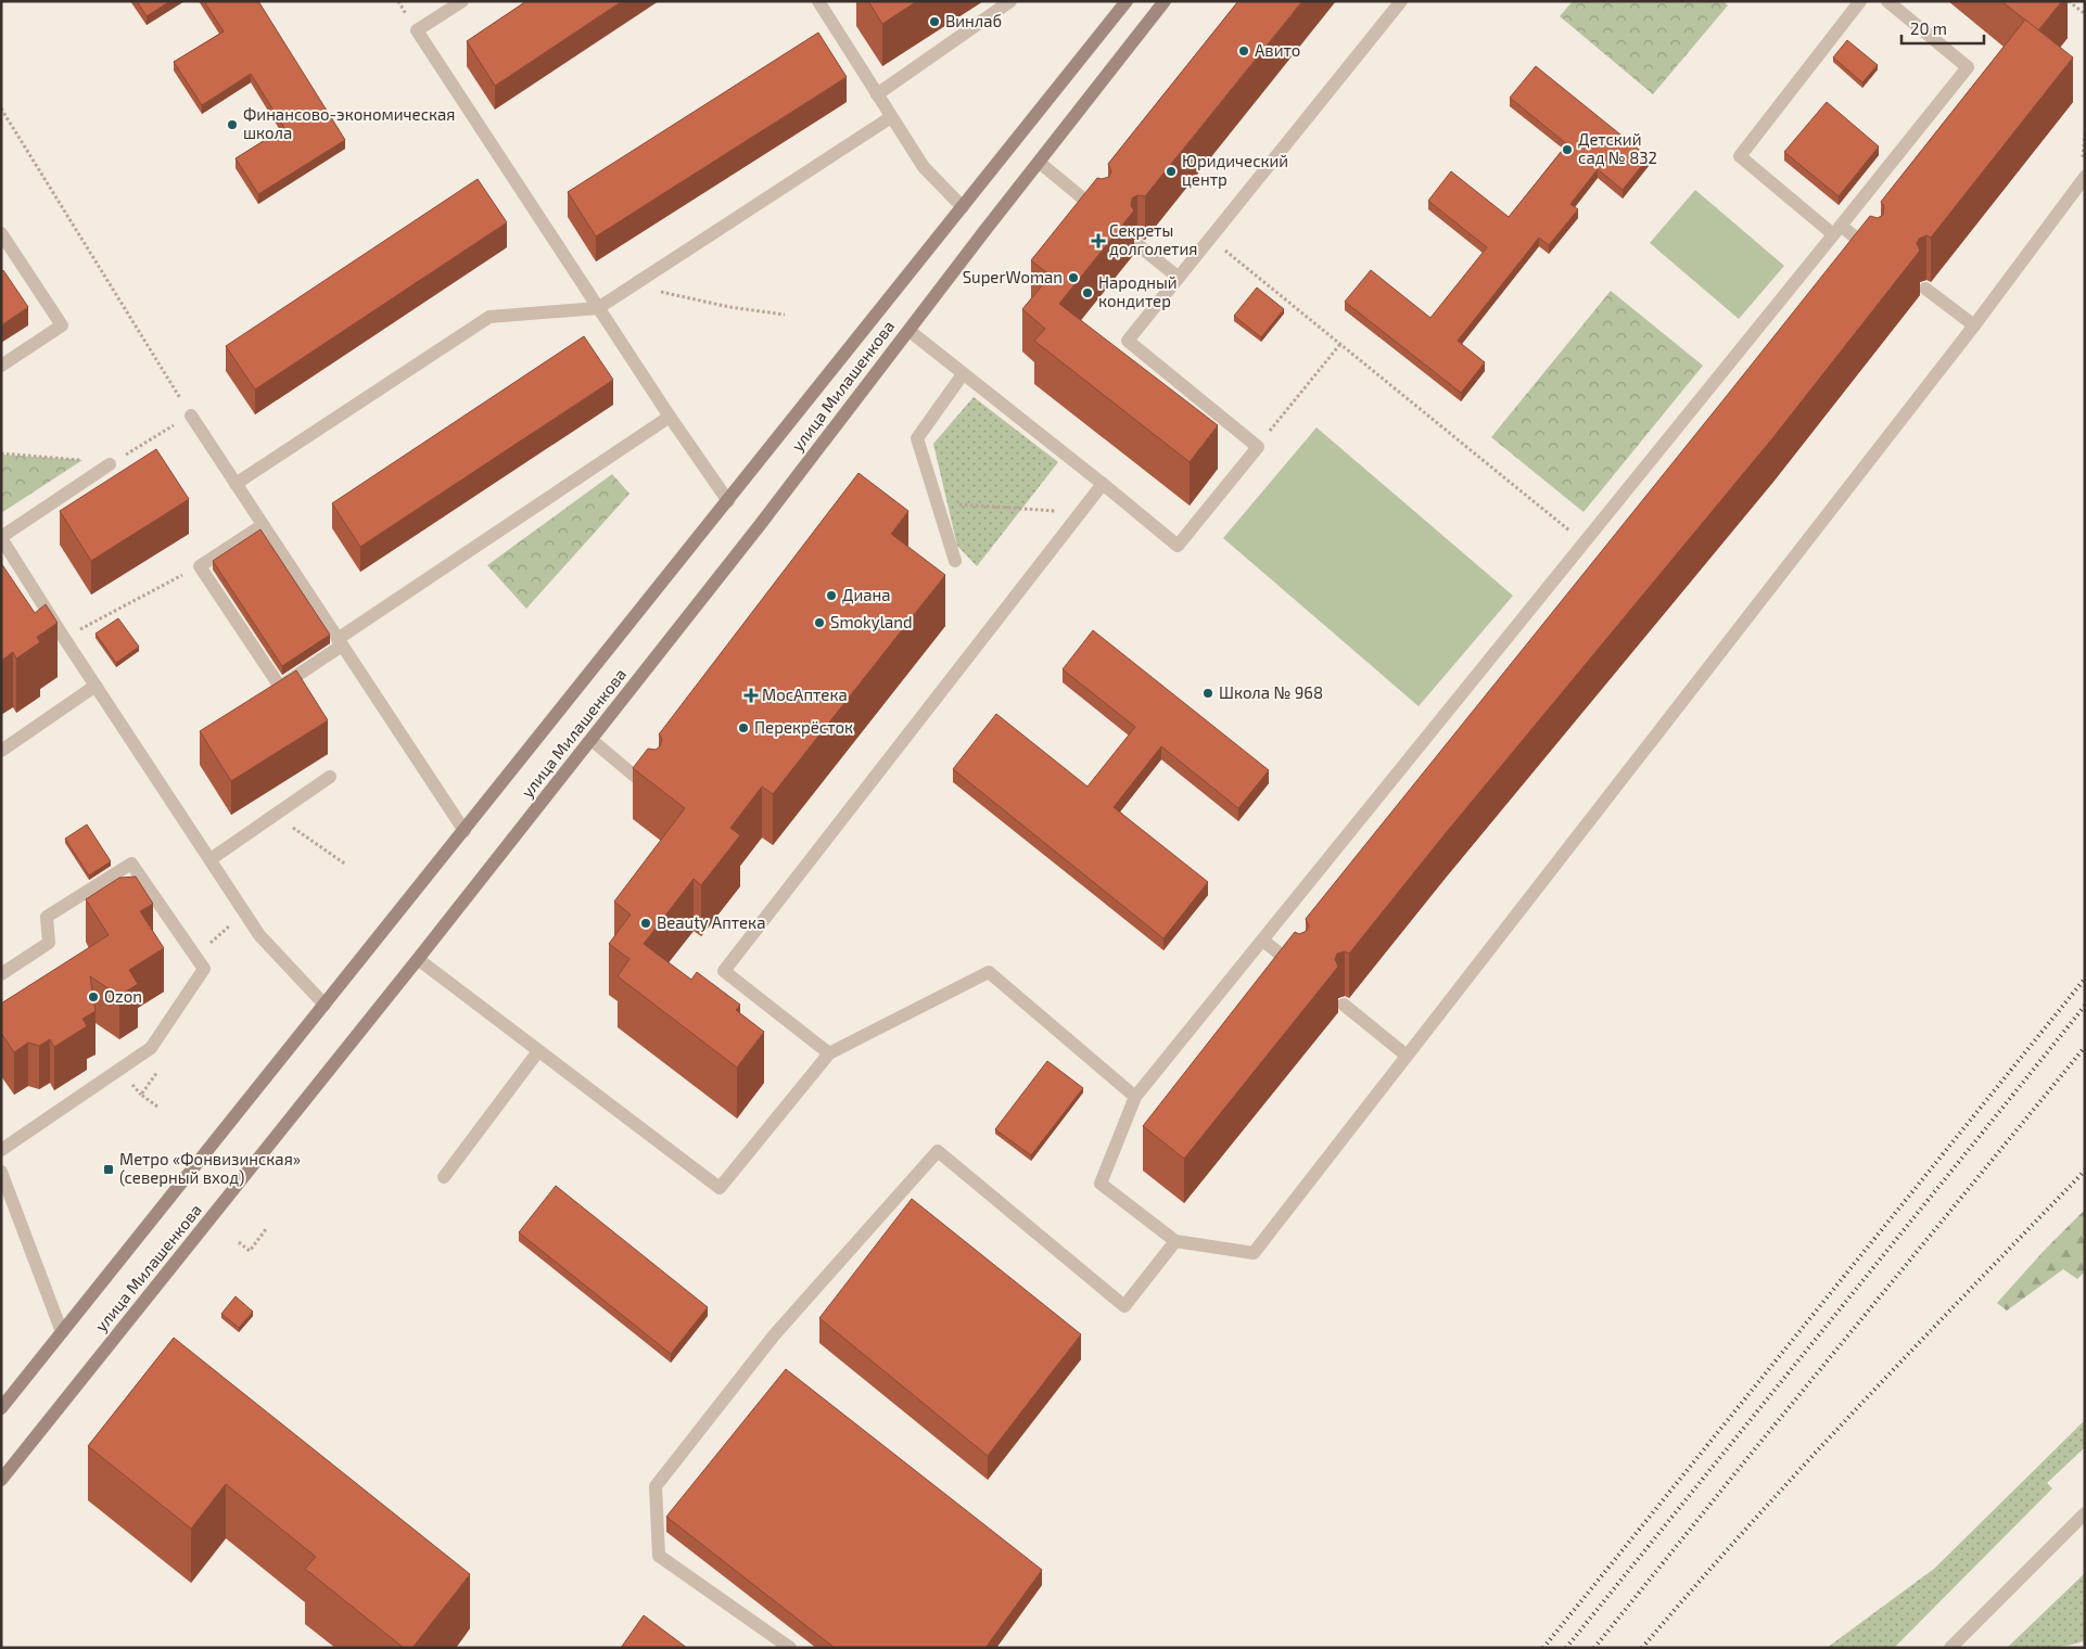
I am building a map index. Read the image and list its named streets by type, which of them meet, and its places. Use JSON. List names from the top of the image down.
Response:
{
  "streets": {
    "main road": ["улица Милашенкова"]
  },
  "places": {
    "other": [
      "Винлаб",
      "Авито",
      "Финансово-экономическая школа",
      "Детский сад № 832",
      "Юридический центр",
      "SuperWoman",
      "Народный кондитер",
      "Диана",
      "Smokyland",
      "Школа № 968",
      "Перекрёсток",
      "Beauty Аптека",
      "Ozon"
    ],
    "health": ["Секреты долголетия", "МосАптека"],
    "transit": ["Метро «Фонвизинская» (северный вход)"]
  },
  "scale_bar": "20 m"
}
